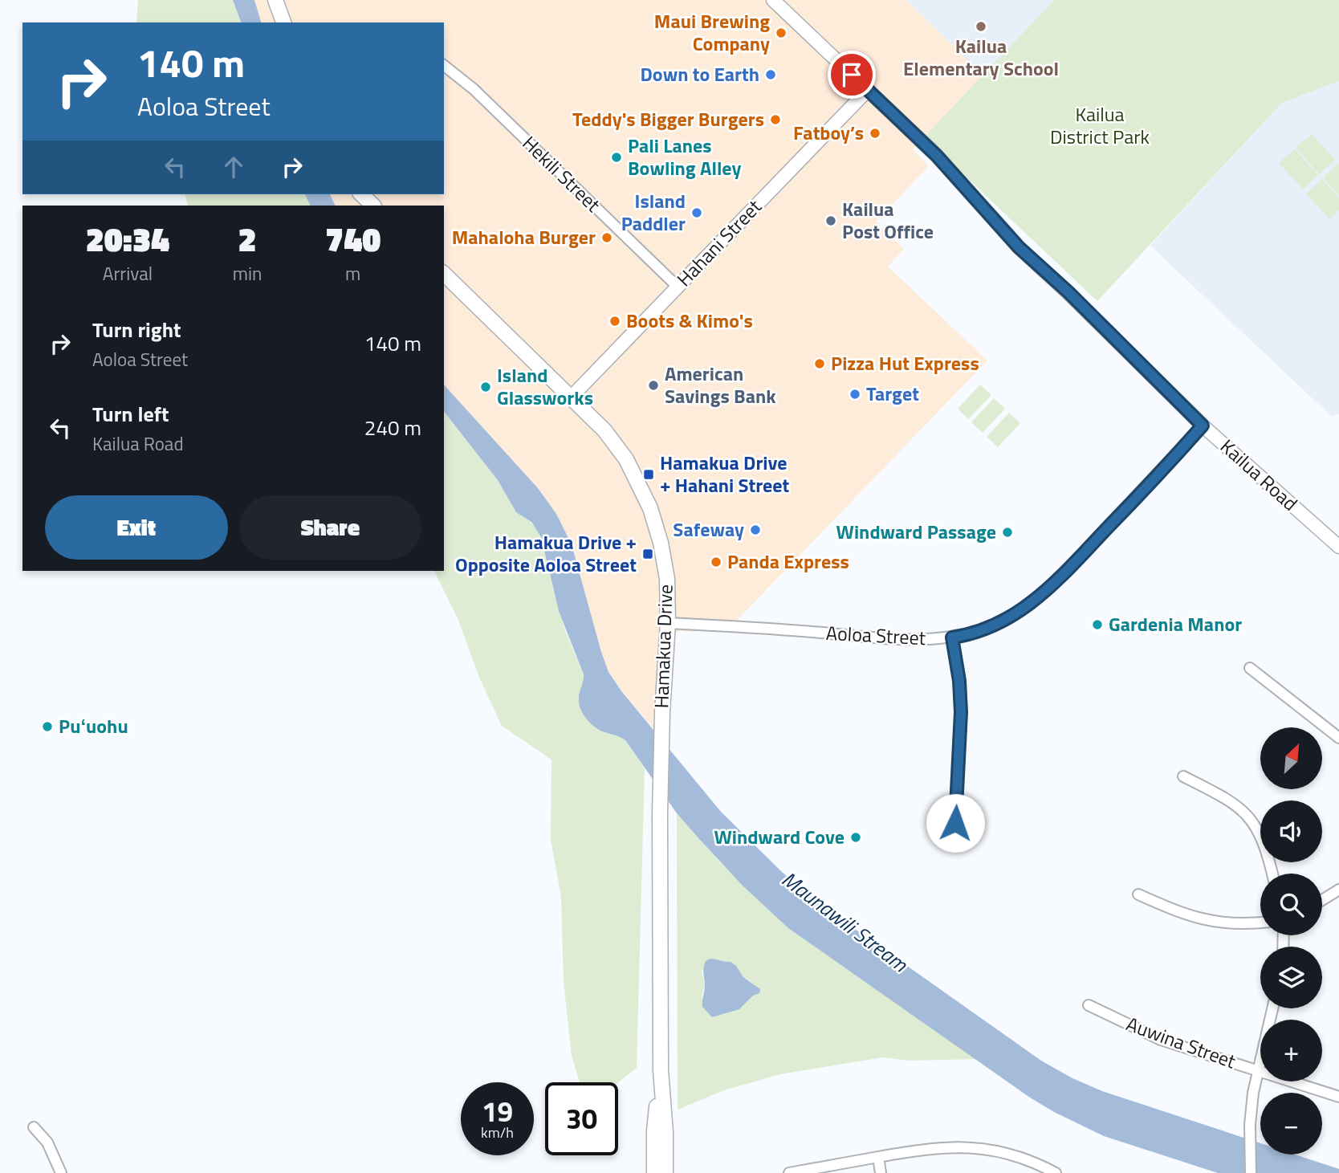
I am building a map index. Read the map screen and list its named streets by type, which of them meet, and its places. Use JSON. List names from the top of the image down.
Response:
{
  "streets": {
    "main road": ["Hamakua Drive"],
    "street": [
      "Hekili Street",
      "Hahani Street",
      "Kailua Road",
      "Aoloa Street",
      "Auwina Street"
    ]
  },
  "crossings": [
    ["Hekili Street", "Hahani Street"],
    ["Hahani Street", "Kailua Road"],
    ["Hahani Street", "Hamakua Drive"],
    ["Kailua Road", "Aoloa Street"],
    ["Aoloa Street", "Hamakua Drive"]
  ],
  "water": ["Maunawili Stream"],
  "parks": ["Kailua District Park"],
  "places": {
    "other": [
      "Kailua Elementary School",
      "Maui Brewing Company",
      "Down to Earth",
      "Teddy's Bigger Burgers",
      "Fatboy’s",
      "Pali Lanes Bowling Alley",
      "Island Paddler",
      "Kailua Post Office",
      "Mahaloha Burger",
      "Boots & Kimo's",
      "Pizza Hut Express",
      "American Savings Bank",
      "Island Glassworks",
      "Target",
      "Safeway",
      "Windward Passage",
      "Panda Express",
      "Gardenia Manor",
      "Puʻuohu",
      "Windward Cove"
    ],
    "transit": ["Hamakua Drive + Hahani Street", "Hamakua Drive + Opposite Aoloa Street"]
  },
  "north": "top right",
  "page": {
    "turn": ["140 m", "Aoloa Street"],
    "eta": [
      "20:34",
      "Arrival",
      "2",
      "min",
      "740",
      "m"
    ],
    "list": [
      {
        "name": "Turn right",
        "note": "Aoloa Street",
        "value": "140 m"
      },
      {
        "name": "Turn left",
        "note": "Kailua Road",
        "value": "240 m"
      }
    ],
    "buttons": ["Exit", "Share"],
    "map_buttons": ["+", "−"],
    "speed": "19 km/h",
    "limit": "30"
  }
}
